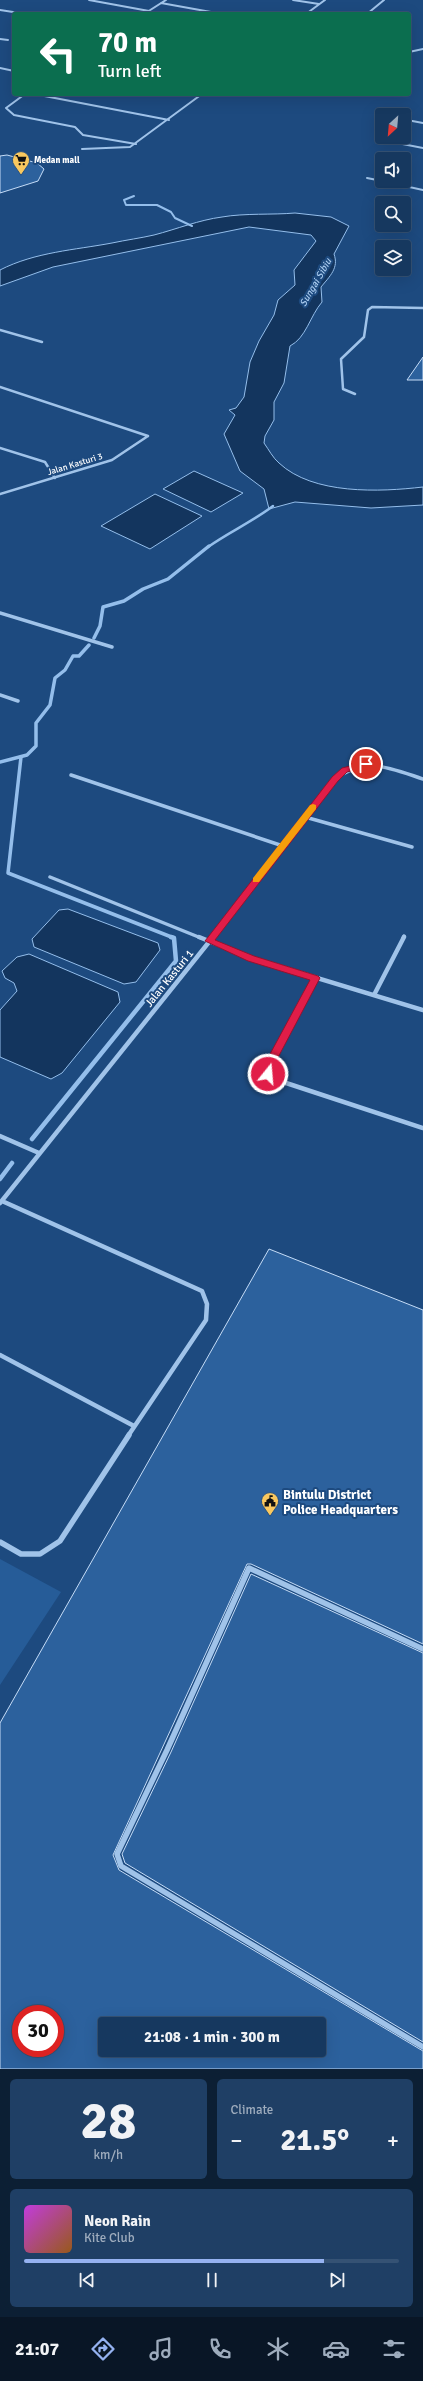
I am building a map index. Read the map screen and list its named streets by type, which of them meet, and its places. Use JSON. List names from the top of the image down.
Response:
{
  "streets": {
    "street": ["Jalan Kasturi 3", "Jalan Kasturi 1"]
  },
  "water": ["Sungai Sibiu"],
  "places": {
    "supermarket": ["Medan mall"],
    "public building": ["Bintulu District Police Headquarters"]
  },
  "north": "bottom left",
  "page": {
    "turn": ["70 m", "Turn left"],
    "limit": "30",
    "trip": "21:08 · 1 min · 300 m",
    "tile": [
      ["28", "km/h"],
      "Climate"
    ],
    "heat": ["−", "21.5°", "+"],
    "song": ["Neon Rain", "Kite Club"],
    "tabs": "21:07"
  }
}
